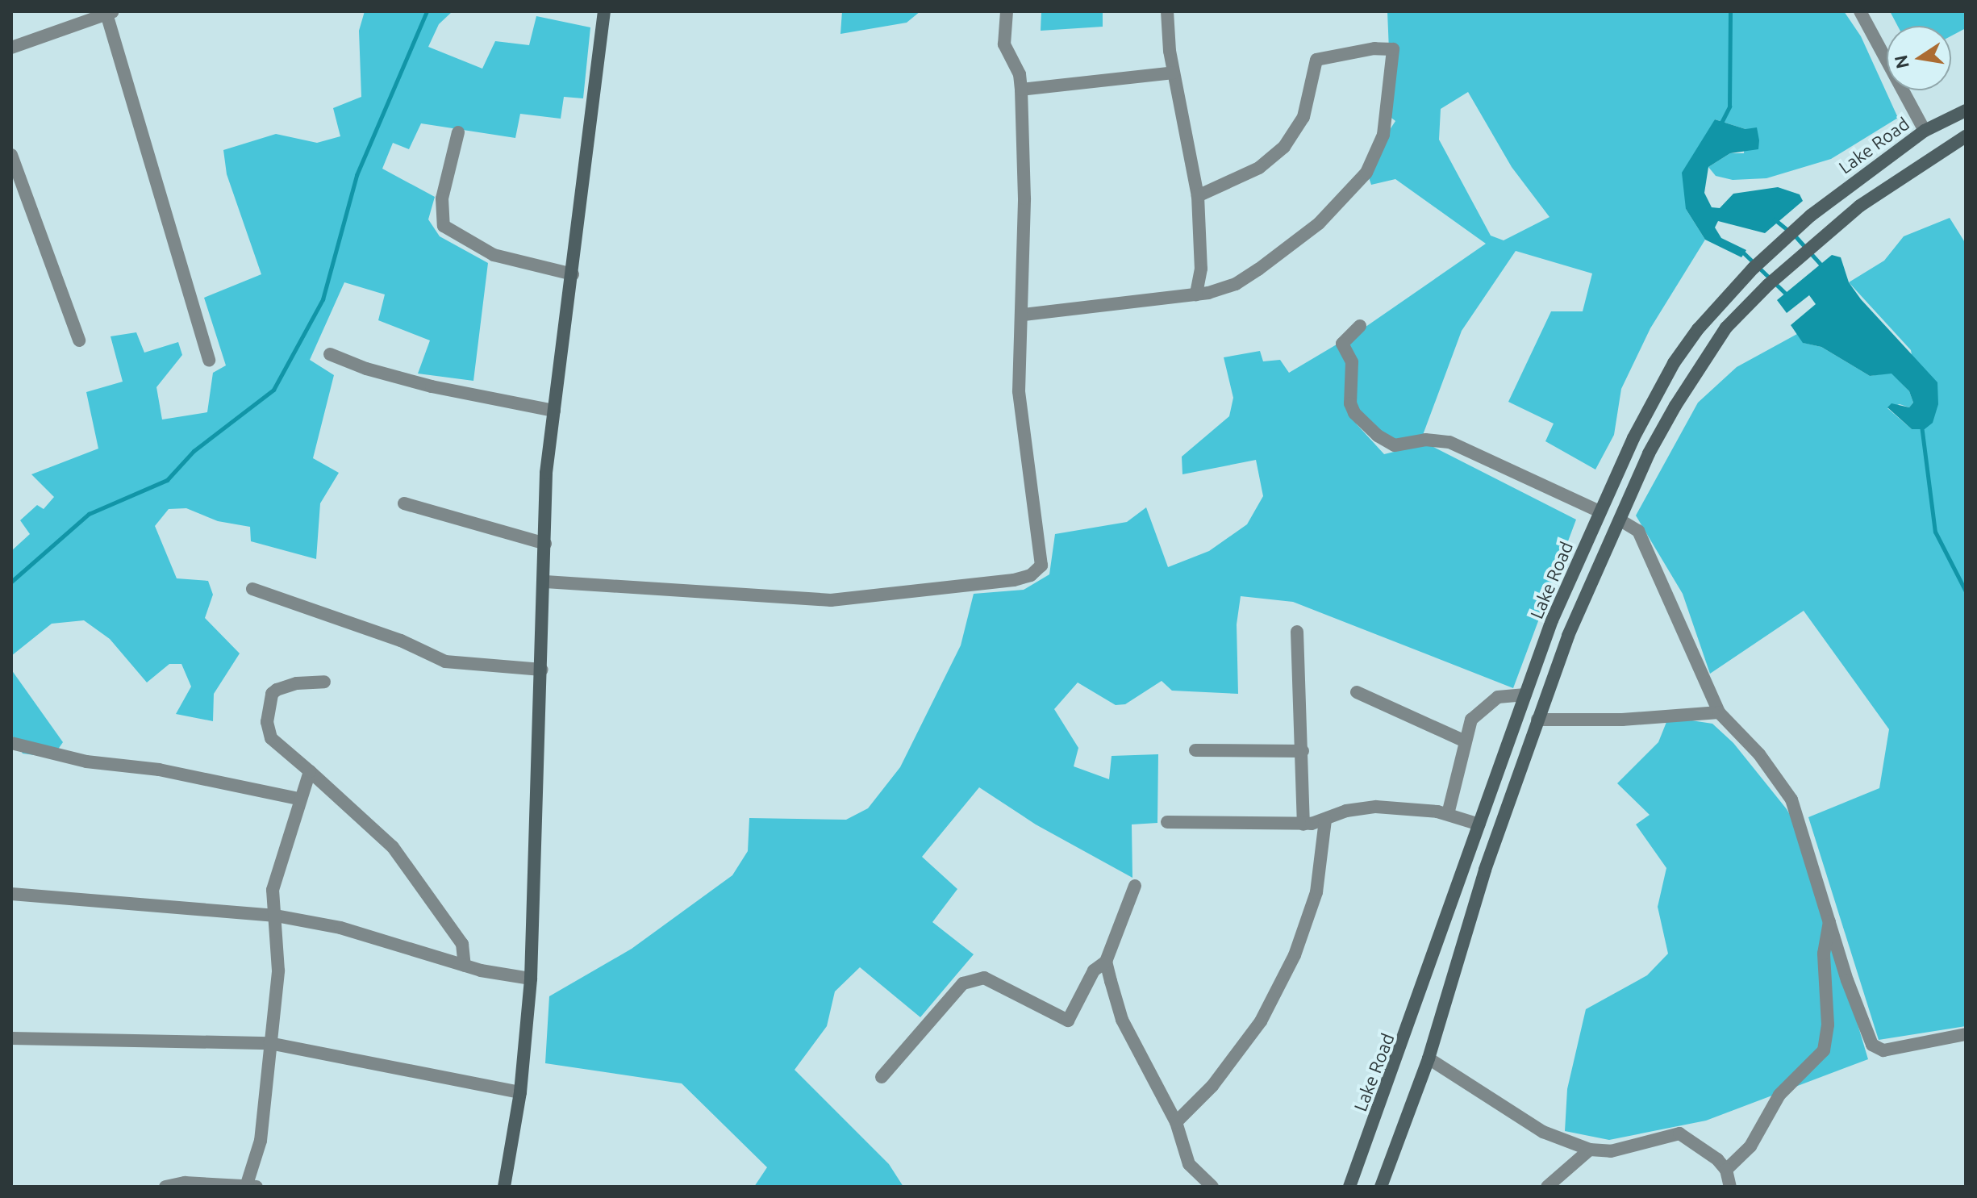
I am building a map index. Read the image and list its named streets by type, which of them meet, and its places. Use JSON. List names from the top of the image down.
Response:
{
  "streets": {
    "main road": ["Lake Road"]
  },
  "north": "left"
}
